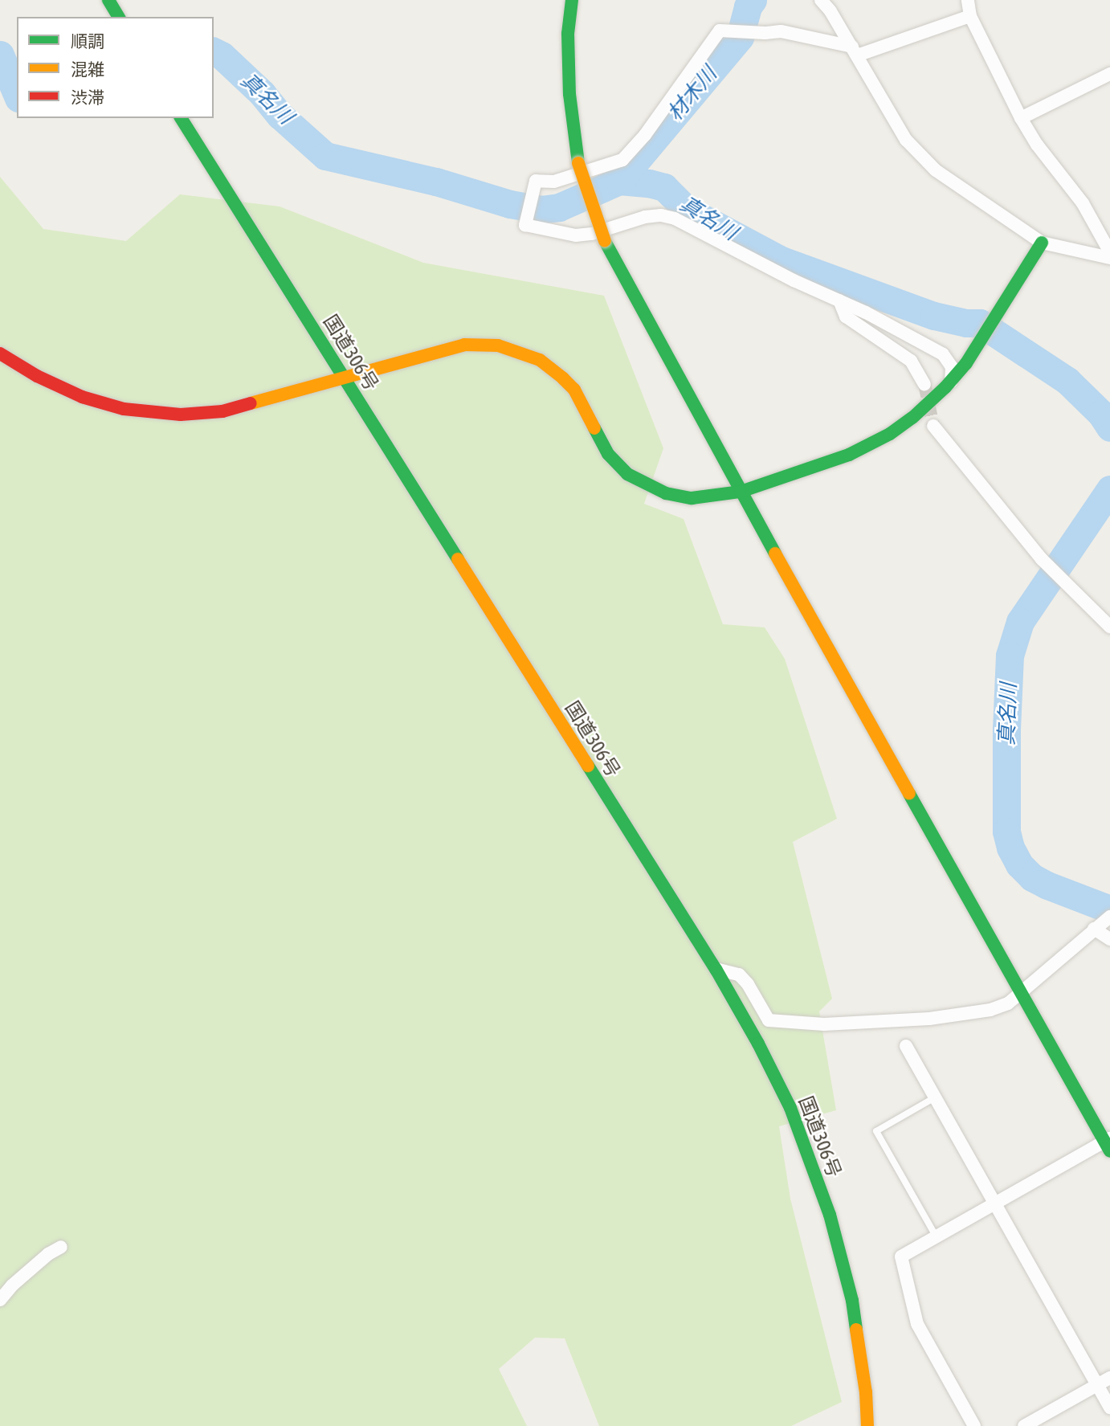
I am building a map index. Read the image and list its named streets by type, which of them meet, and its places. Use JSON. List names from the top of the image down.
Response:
{
  "streets": {
    "main road": ["国道306号"]
  },
  "water": ["材木川", "真名川"],
  "legend": ["順調", "混雑", "渋滞"]
}
